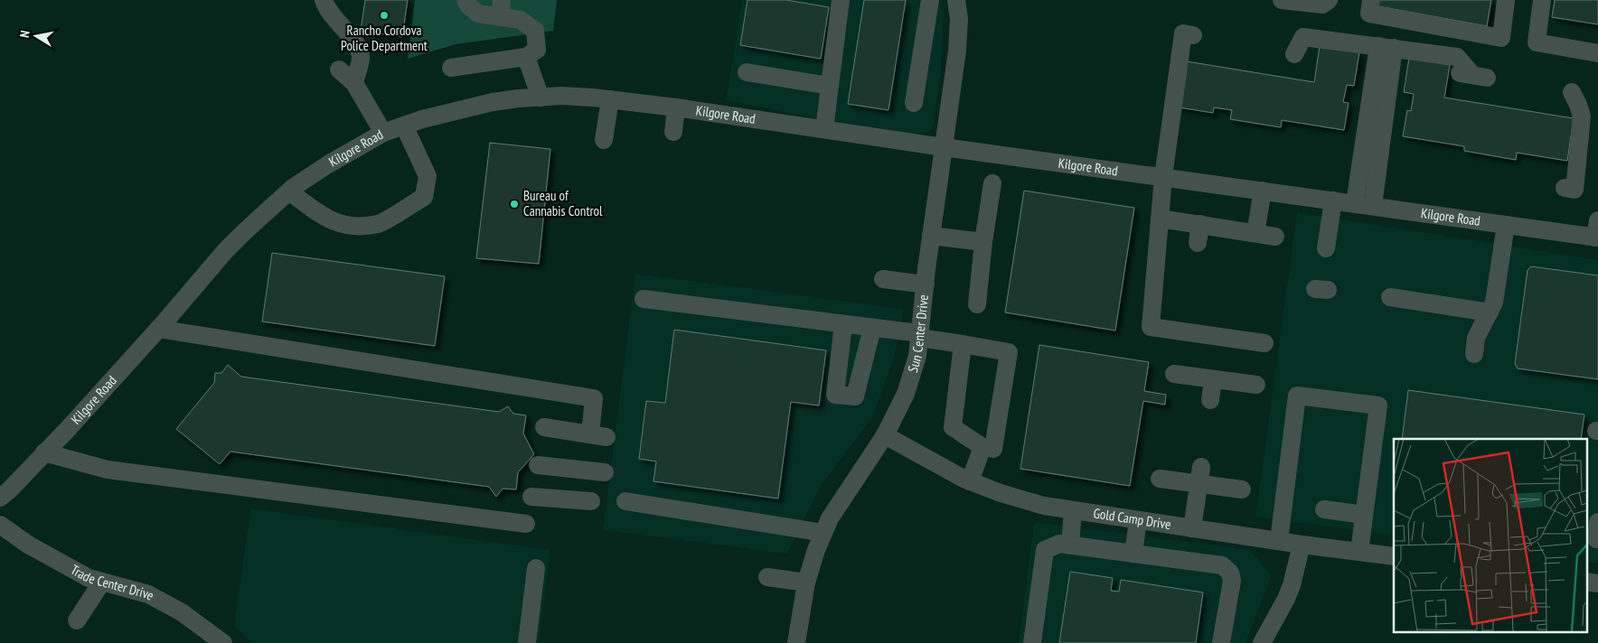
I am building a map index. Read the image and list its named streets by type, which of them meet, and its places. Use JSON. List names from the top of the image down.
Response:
{
  "streets": {
    "street": [
      "Kilgore Road",
      "Sun Center Drive",
      "Gold Camp Drive",
      "Trade Center Drive"
    ]
  },
  "crossings": [
    ["Kilgore Road", "Sun Center Drive"],
    ["Sun Center Drive", "Gold Camp Drive"]
  ],
  "places": ["Rancho Cordova Police Department", "Bureau of Cannabis Control"],
  "north": "left"
}
